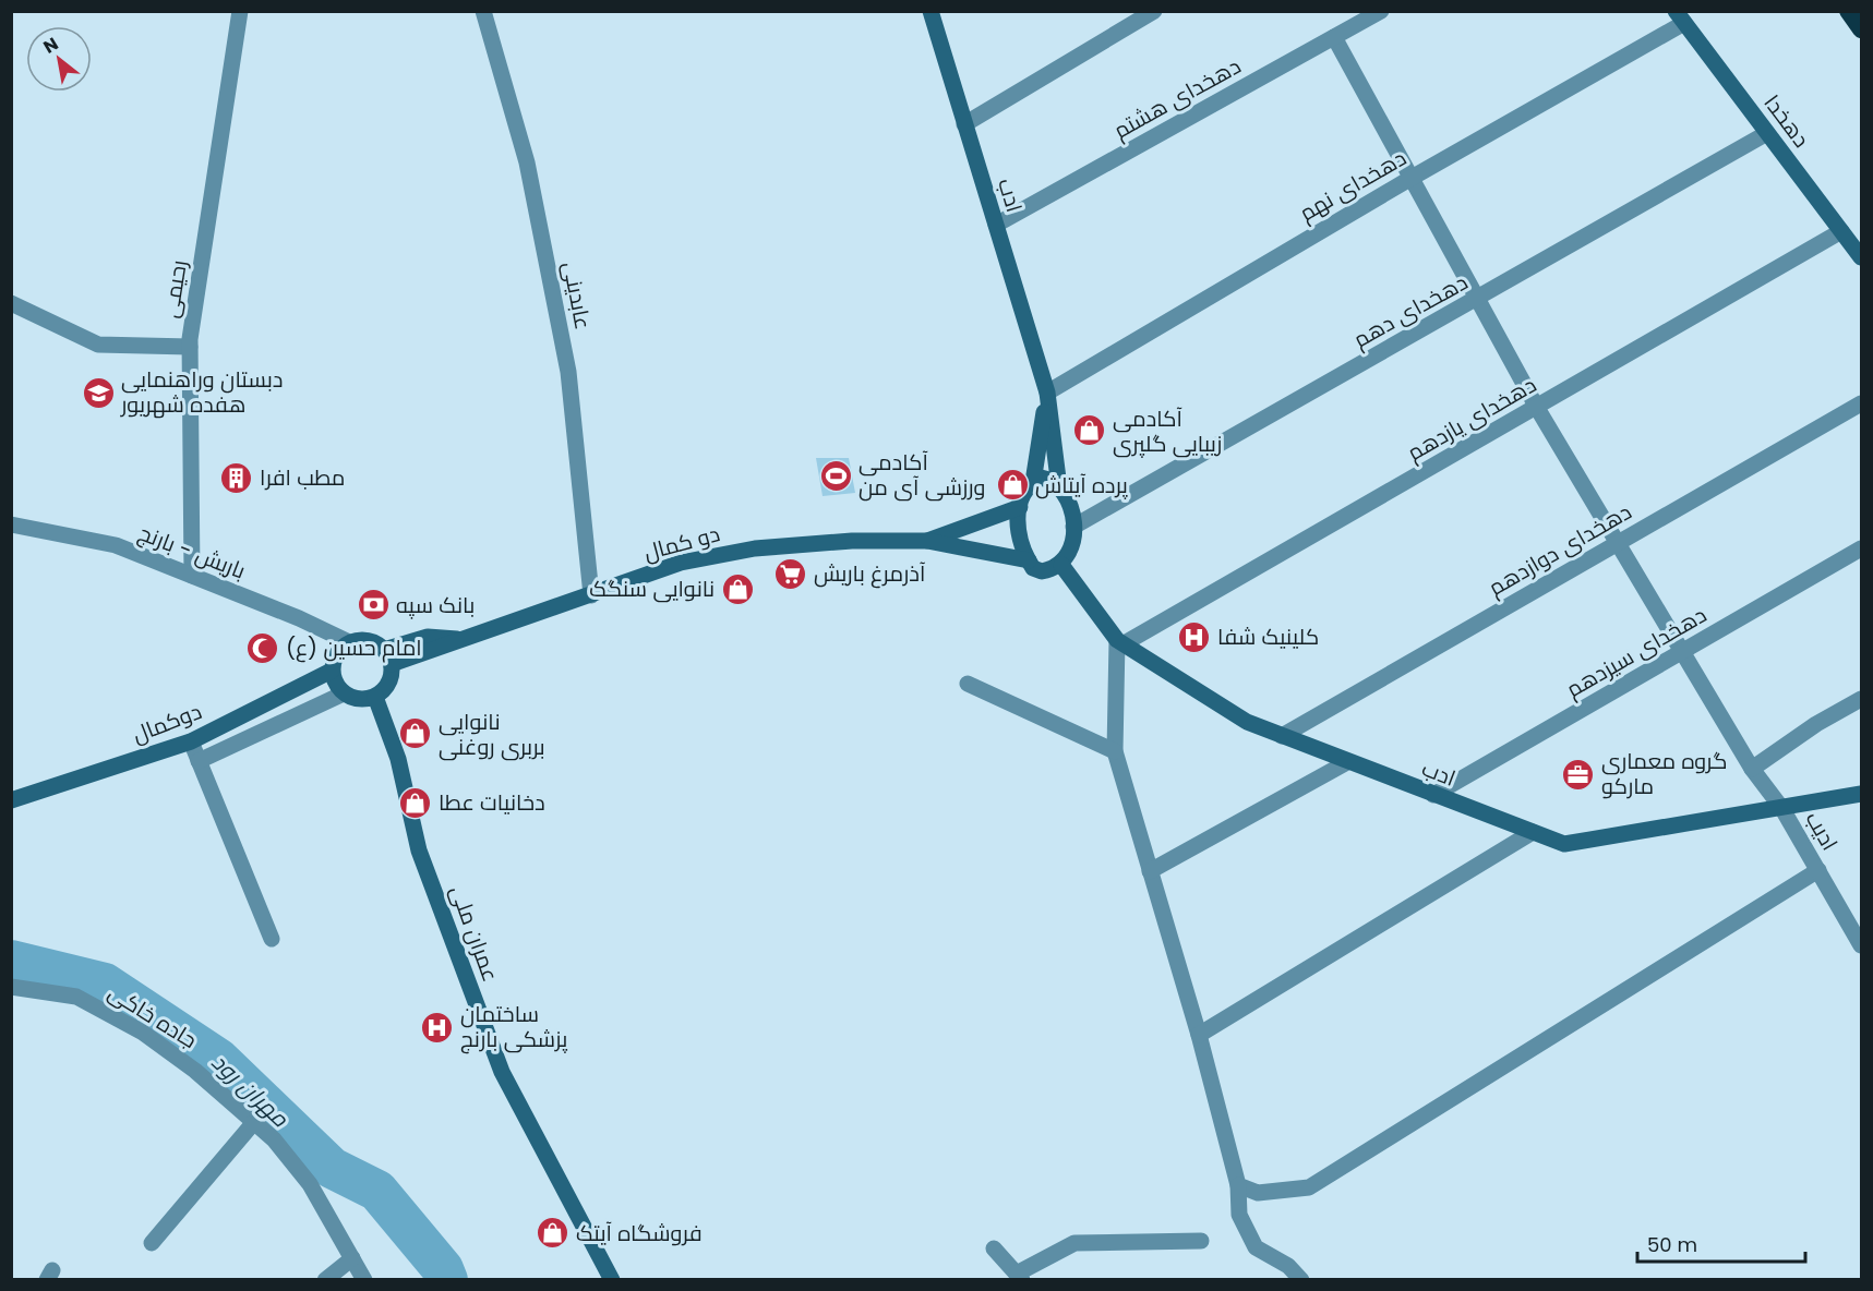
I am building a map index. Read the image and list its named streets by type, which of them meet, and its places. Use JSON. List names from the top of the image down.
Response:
{
  "streets": {
    "main road": [
      "دهخدا",
      "ادب",
      "دو کمال",
      "دوکمال",
      "عمران ملی"
    ],
    "street": [
      "دهخدای هشتم",
      "دهخدای نهم",
      "رحیمی",
      "عابدینی",
      "دهخدای دهم",
      "دهخدای یازدهم",
      "دهخدای دوازدهم",
      "باریش - بارنج",
      "دهخدای سیزدهم",
      "ادیب",
      "جاده خاکی"
    ]
  },
  "crossings": [
    ["دهخدای هشتم", "ادب"],
    ["دهخدای هشتم", "ادیب"],
    ["دهخدا", "دهخدای نهم"],
    ["دهخدا", "دهخدای دهم"],
    ["دهخدا", "دهخدای یازدهم"],
    ["دهخدای نهم", "ادب"],
    ["دهخدای نهم", "ادیب"],
    ["ادب", "دهخدای دهم"],
    ["ادب", "دهخدای یازدهم"],
    ["ادب", "دهخدای دوازدهم"],
    ["ادب", "دهخدای سیزدهم"],
    ["ادب", "ادیب"],
    ["رحیمی", "باریش - بارنج"],
    ["عابدینی", "دو کمال"],
    ["دهخدای دهم", "ادیب"],
    ["دهخدای یازدهم", "ادیب"],
    ["دو کمال", "باریش - بارنج"],
    ["دو کمال", "دوکمال"],
    ["دو کمال", "عمران ملی"],
    ["دهخدای دوازدهم", "ادیب"],
    ["باریش - بارنج", "دوکمال"],
    ["باریش - بارنج", "عمران ملی"],
    ["دهخدای سیزدهم", "ادیب"],
    ["دوکمال", "عمران ملی"]
  ],
  "water": ["مهران رود"],
  "places": {
    "school or university": ["دبستان وراهنمایی هفده شهریور"],
    "shop": [
      "آکادمی زیبایی گلپری",
      "پرده‌ آیتاش",
      "نانوایی سنگک",
      "نانوایی بربری روغنی",
      "دخانیات عطا",
      "فروشگاه آیتک"
    ],
    "sports": ["آکادمی ورزشی آی من"],
    "building": ["مطب افرا"],
    "supermarket": ["آذرمرغ باریش"],
    "bank": ["بانک سپه"],
    "hospital": ["کلینیک شفا", "ساختمان پزشکی بارنج"],
    "mosque": ["امام حسین (ع)"],
    "office": ["گروه معماری مارکو"]
  },
  "scale_bar": "50 m",
  "north": "top left"
}
